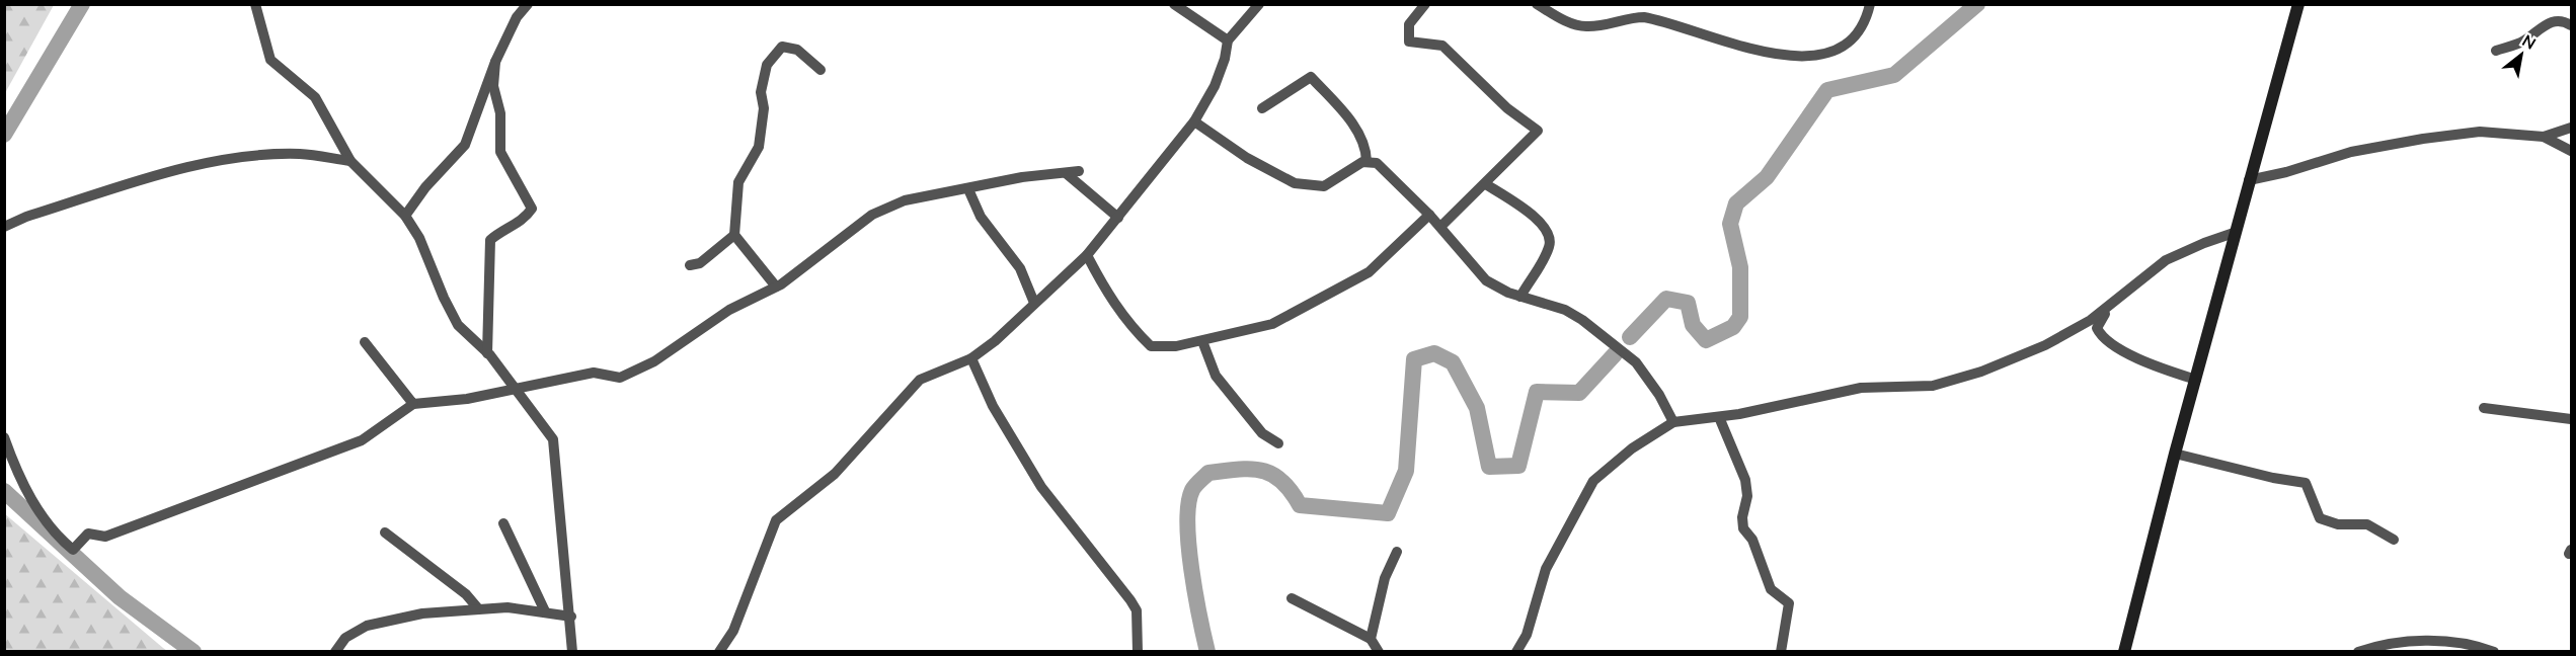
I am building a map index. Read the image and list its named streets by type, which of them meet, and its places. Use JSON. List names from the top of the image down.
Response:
{
  "north": "top right"
}
